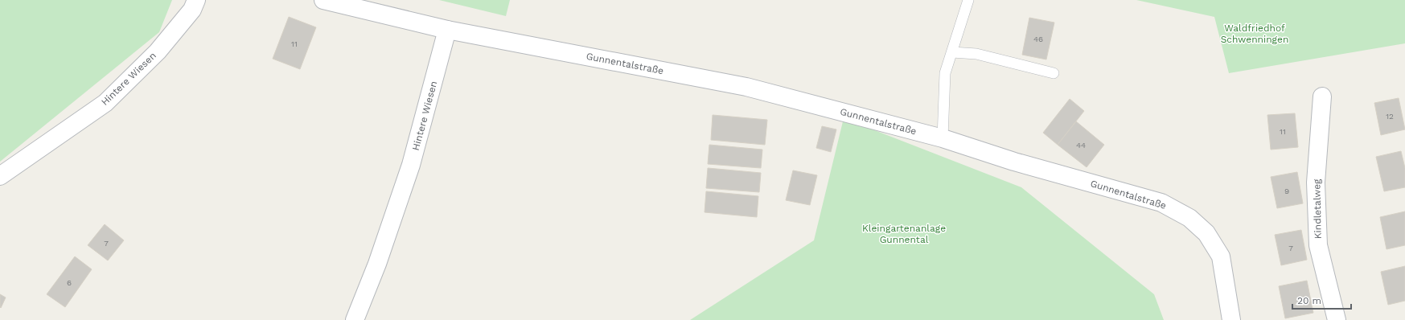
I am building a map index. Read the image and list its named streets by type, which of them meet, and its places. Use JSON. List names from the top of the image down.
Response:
{
  "streets": {
    "street": ["Gunnentalstraße", "Hintere Wiesen", "Kindletalweg"]
  },
  "crossings": [
    ["Gunnentalstraße", "Hintere Wiesen"]
  ],
  "parks": ["Waldfriedhof Schwenningen", "Kleingartenanlage Gunnental"],
  "house_numbers": [
    "46",
    "11",
    "12",
    "11",
    "44",
    "9",
    "7",
    "7",
    "6"
  ],
  "scale_bar": "20 m"
}
